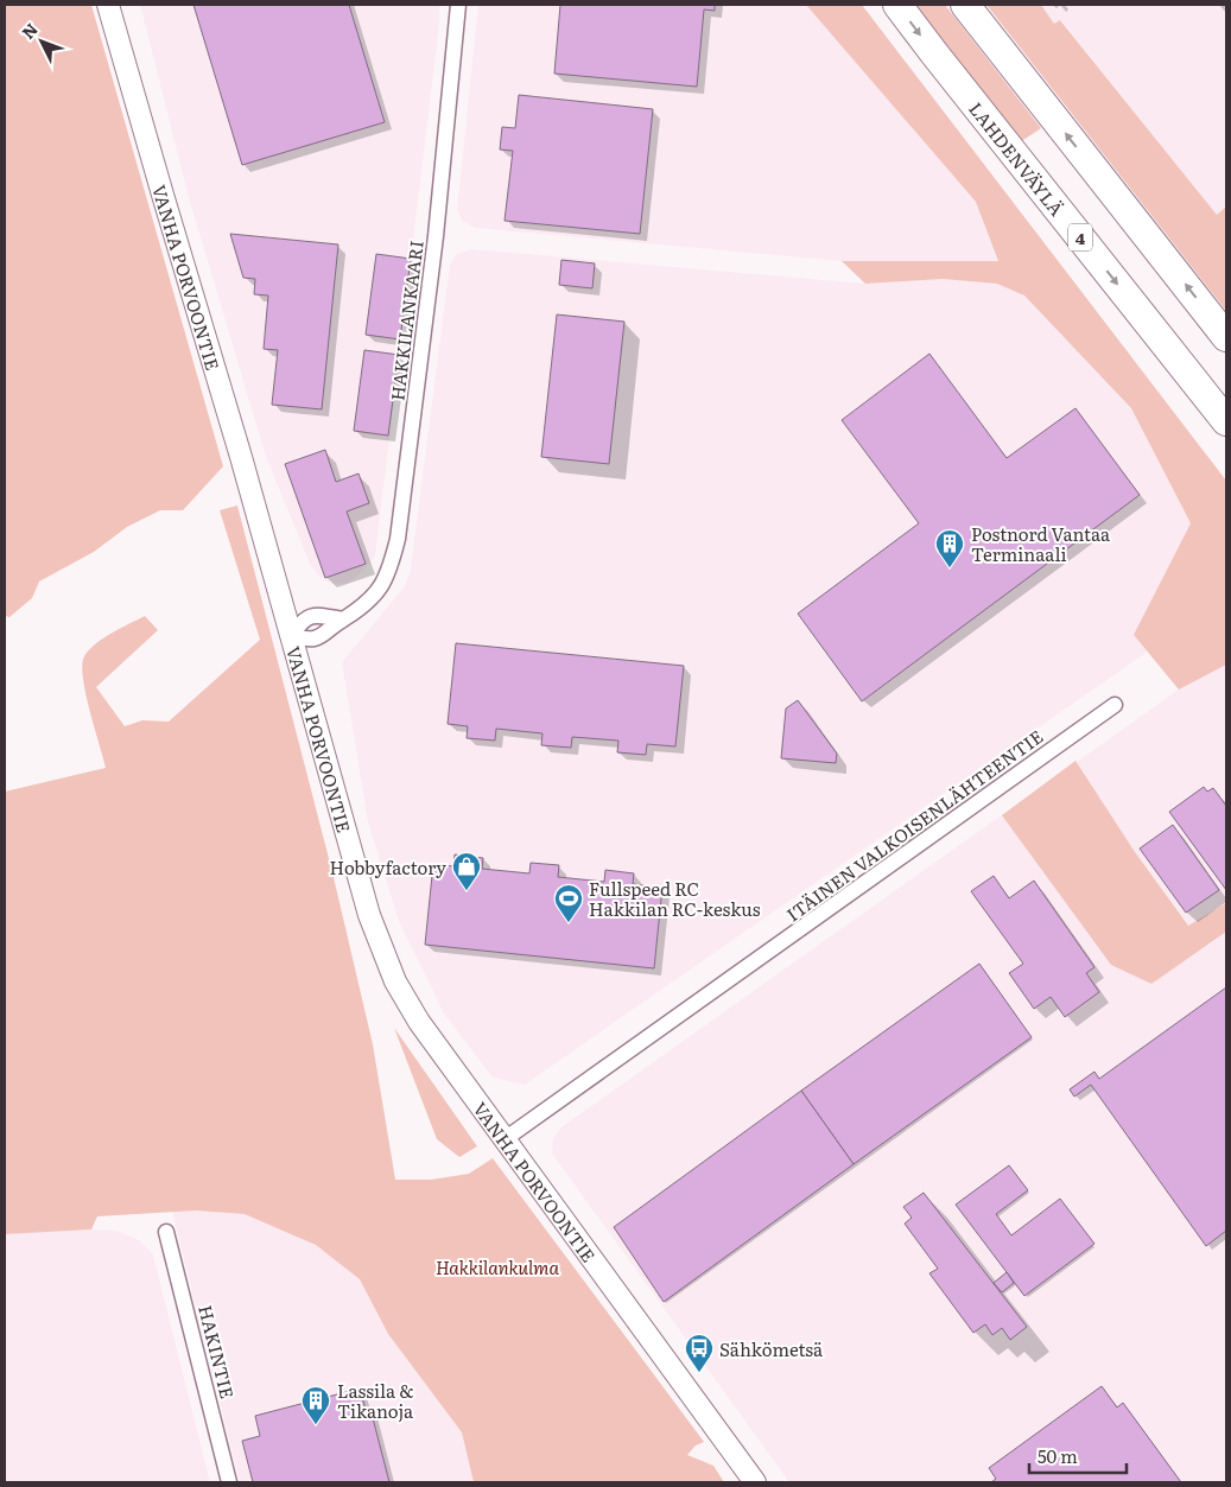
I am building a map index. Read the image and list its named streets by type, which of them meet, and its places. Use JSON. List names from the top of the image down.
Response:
{
  "streets": {
    "highway": ["LAHDENVÄYLÄ", "4"],
    "main road": ["VANHA PORVOONTIE"],
    "street": ["HAKKILANKAARI", "ITÄINEN VALKOISENLÄHTEENTIE", "HAKINTIE"]
  },
  "crossings": [
    ["VANHA PORVOONTIE", "HAKKILANKAARI"],
    ["VANHA PORVOONTIE", "ITÄINEN VALKOISENLÄHTEENTIE"]
  ],
  "parks": ["Hakkilankulma"],
  "places": {
    "building": ["Postnord Vantaa Terminaali", "Lassila & Tikanoja"],
    "shop": ["Hobbyfactory"],
    "sports": ["Fullspeed RC Hakkilan RC-keskus"],
    "bus stop": ["Sähkömetsä"]
  },
  "scale_bar": "50 m",
  "north": "top left"
}
